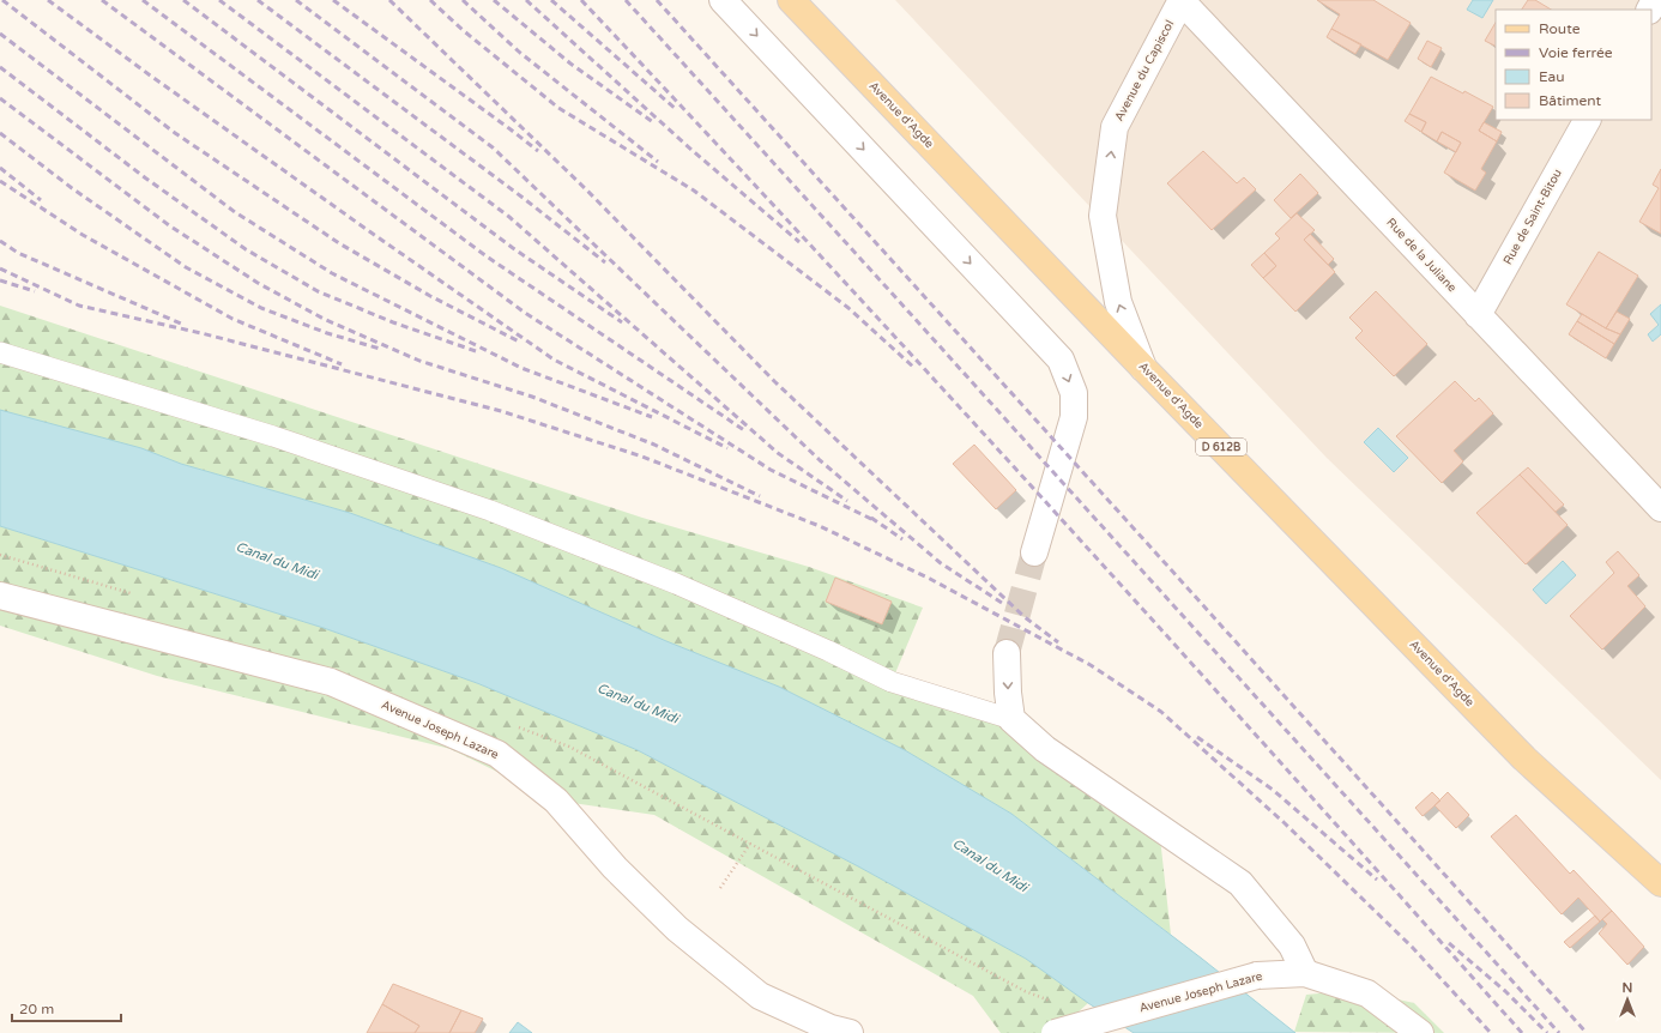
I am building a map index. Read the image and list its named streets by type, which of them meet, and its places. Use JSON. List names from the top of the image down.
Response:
{
  "streets": {
    "main road": ["Avenue d'Agde", "D 612B"],
    "street": [
      "Avenue du Capiscol",
      "Rue de Saint-Bitou",
      "Rue de la Juliane",
      "Avenue Joseph Lazare"
    ]
  },
  "crossings": [
    ["Avenue du Capiscol", "Avenue d'Agde"],
    ["Avenue du Capiscol", "Rue de la Juliane"],
    ["Rue de Saint-Bitou", "Rue de la Juliane"]
  ],
  "one_way": ["Avenue du Capiscol"],
  "water": ["Canal du Midi"],
  "legend": [
    "Route",
    "Voie ferrée",
    "Eau",
    "Bâtiment"
  ],
  "scale_bar": "20 m",
  "north": "top"
}
